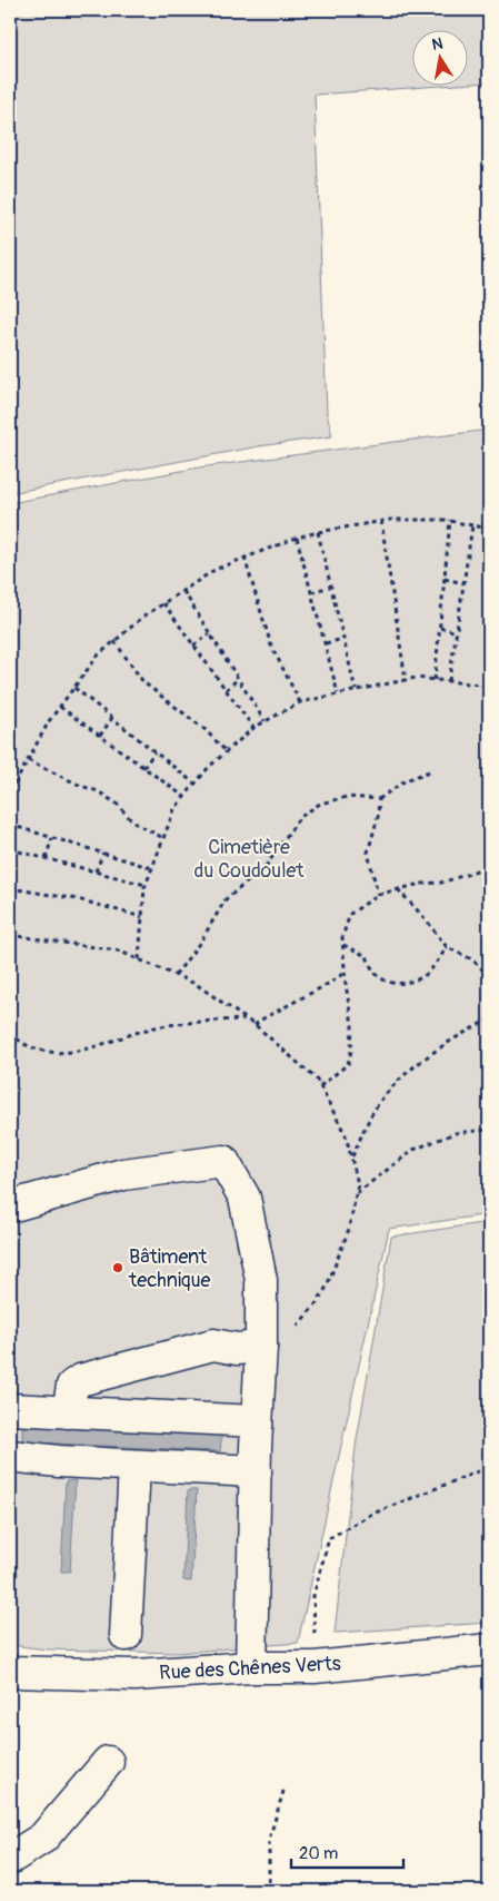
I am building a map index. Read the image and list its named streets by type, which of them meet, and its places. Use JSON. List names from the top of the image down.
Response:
{
  "streets": {
    "street": ["Rue des Chênes Verts"]
  },
  "parks": ["Cimetière du Coudoulet"],
  "places": ["Bâtiment technique"],
  "scale_bar": "20 m",
  "north": "top"
}
